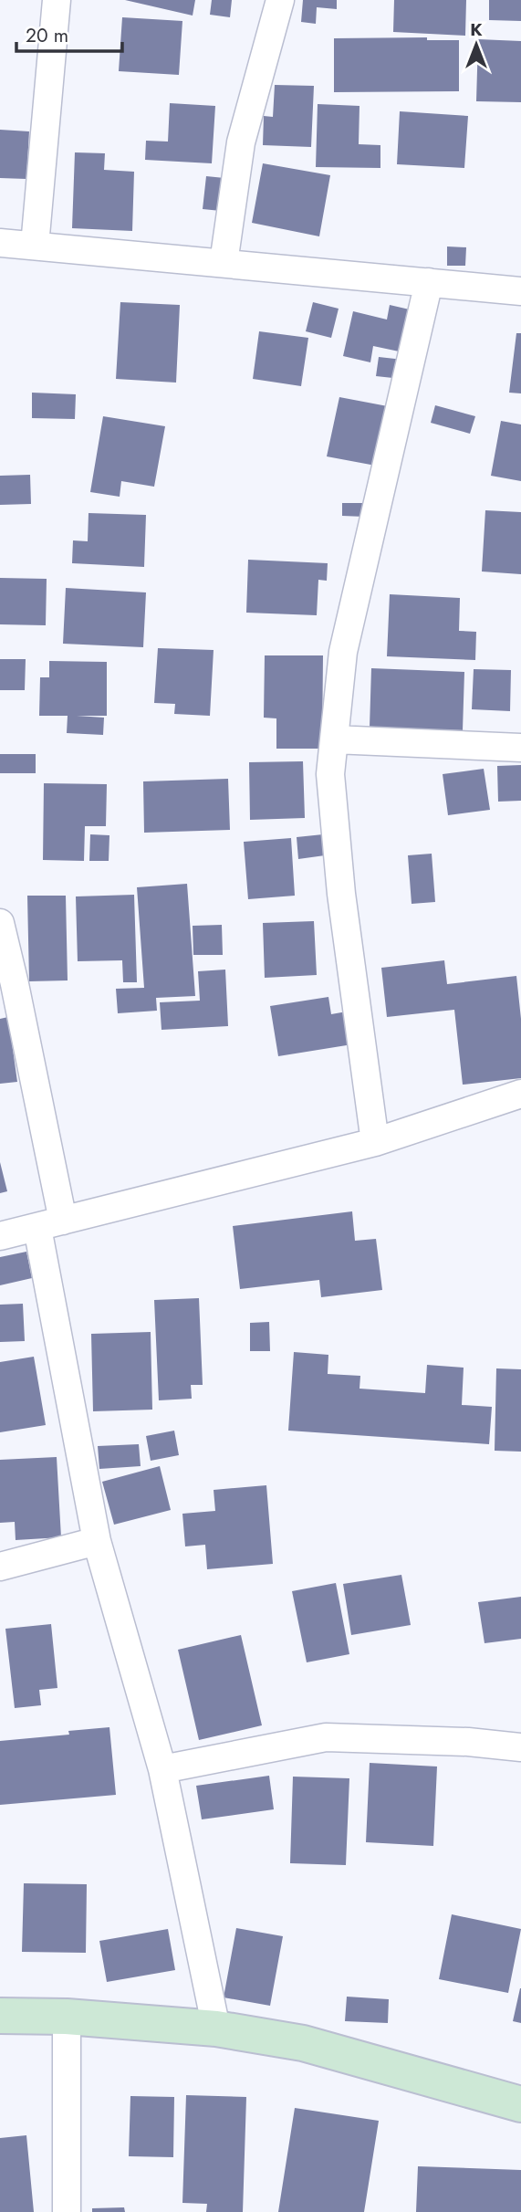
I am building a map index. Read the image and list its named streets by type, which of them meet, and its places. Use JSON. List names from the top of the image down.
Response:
{
  "scale_bar": "20 m",
  "north": "top"
}
